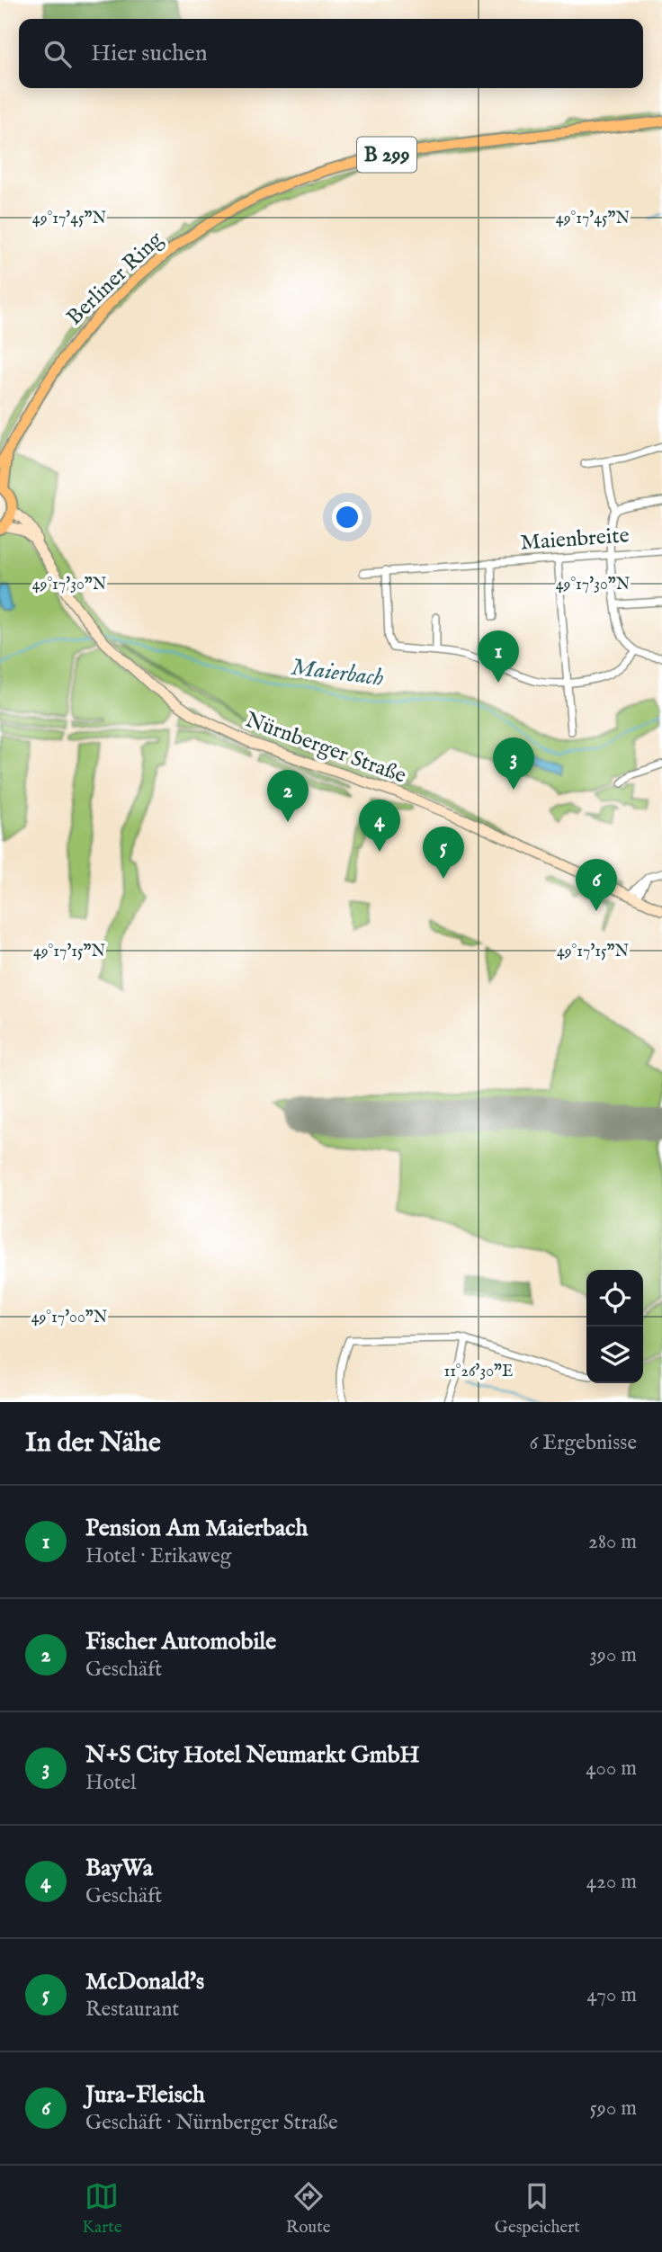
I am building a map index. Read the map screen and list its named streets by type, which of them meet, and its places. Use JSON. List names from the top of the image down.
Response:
{
  "streets": {
    "main road": ["B 299", "Berliner Ring", "Nürnberger Straße"],
    "street": ["Maienbreite"]
  },
  "crossings": [
    ["Berliner Ring", "Nürnberger Straße"]
  ],
  "water": ["Maierbach"],
  "page": {
    "search": "Hier suchen",
    "pins": [
      "1",
      "3",
      "2",
      "4",
      "5",
      "6"
    ],
    "heading": ["In der Nähe", "6 Ergebnisse"],
    "list": [
      {
        "mark": "1",
        "name": "Pension Am Maierbach",
        "note": "Hotel · Erikaweg",
        "value": "280 m"
      },
      {
        "mark": "2",
        "name": "Fischer Automobile",
        "note": "Geschäft",
        "value": "390 m"
      },
      {
        "mark": "3",
        "name": "N+S City Hotel Neumarkt GmbH",
        "note": "Hotel",
        "value": "400 m"
      },
      {
        "mark": "4",
        "name": "BayWa",
        "note": "Geschäft",
        "value": "420 m"
      },
      {
        "mark": "5",
        "name": "McDonald's",
        "note": "Restaurant",
        "value": "470 m"
      },
      {
        "mark": "6",
        "name": "Jura-Fleisch",
        "note": "Geschäft · Nürnberger Straße",
        "value": "590 m"
      }
    ],
    "nav": ["Karte", "Route", "Gespeichert"]
  },
  "coordinates": [
    "49°17'45\"N",
    "49°17'30\"N",
    "49°17'15\"N",
    "49°17'00\"N",
    "11°26'30\"E"
  ]
}
